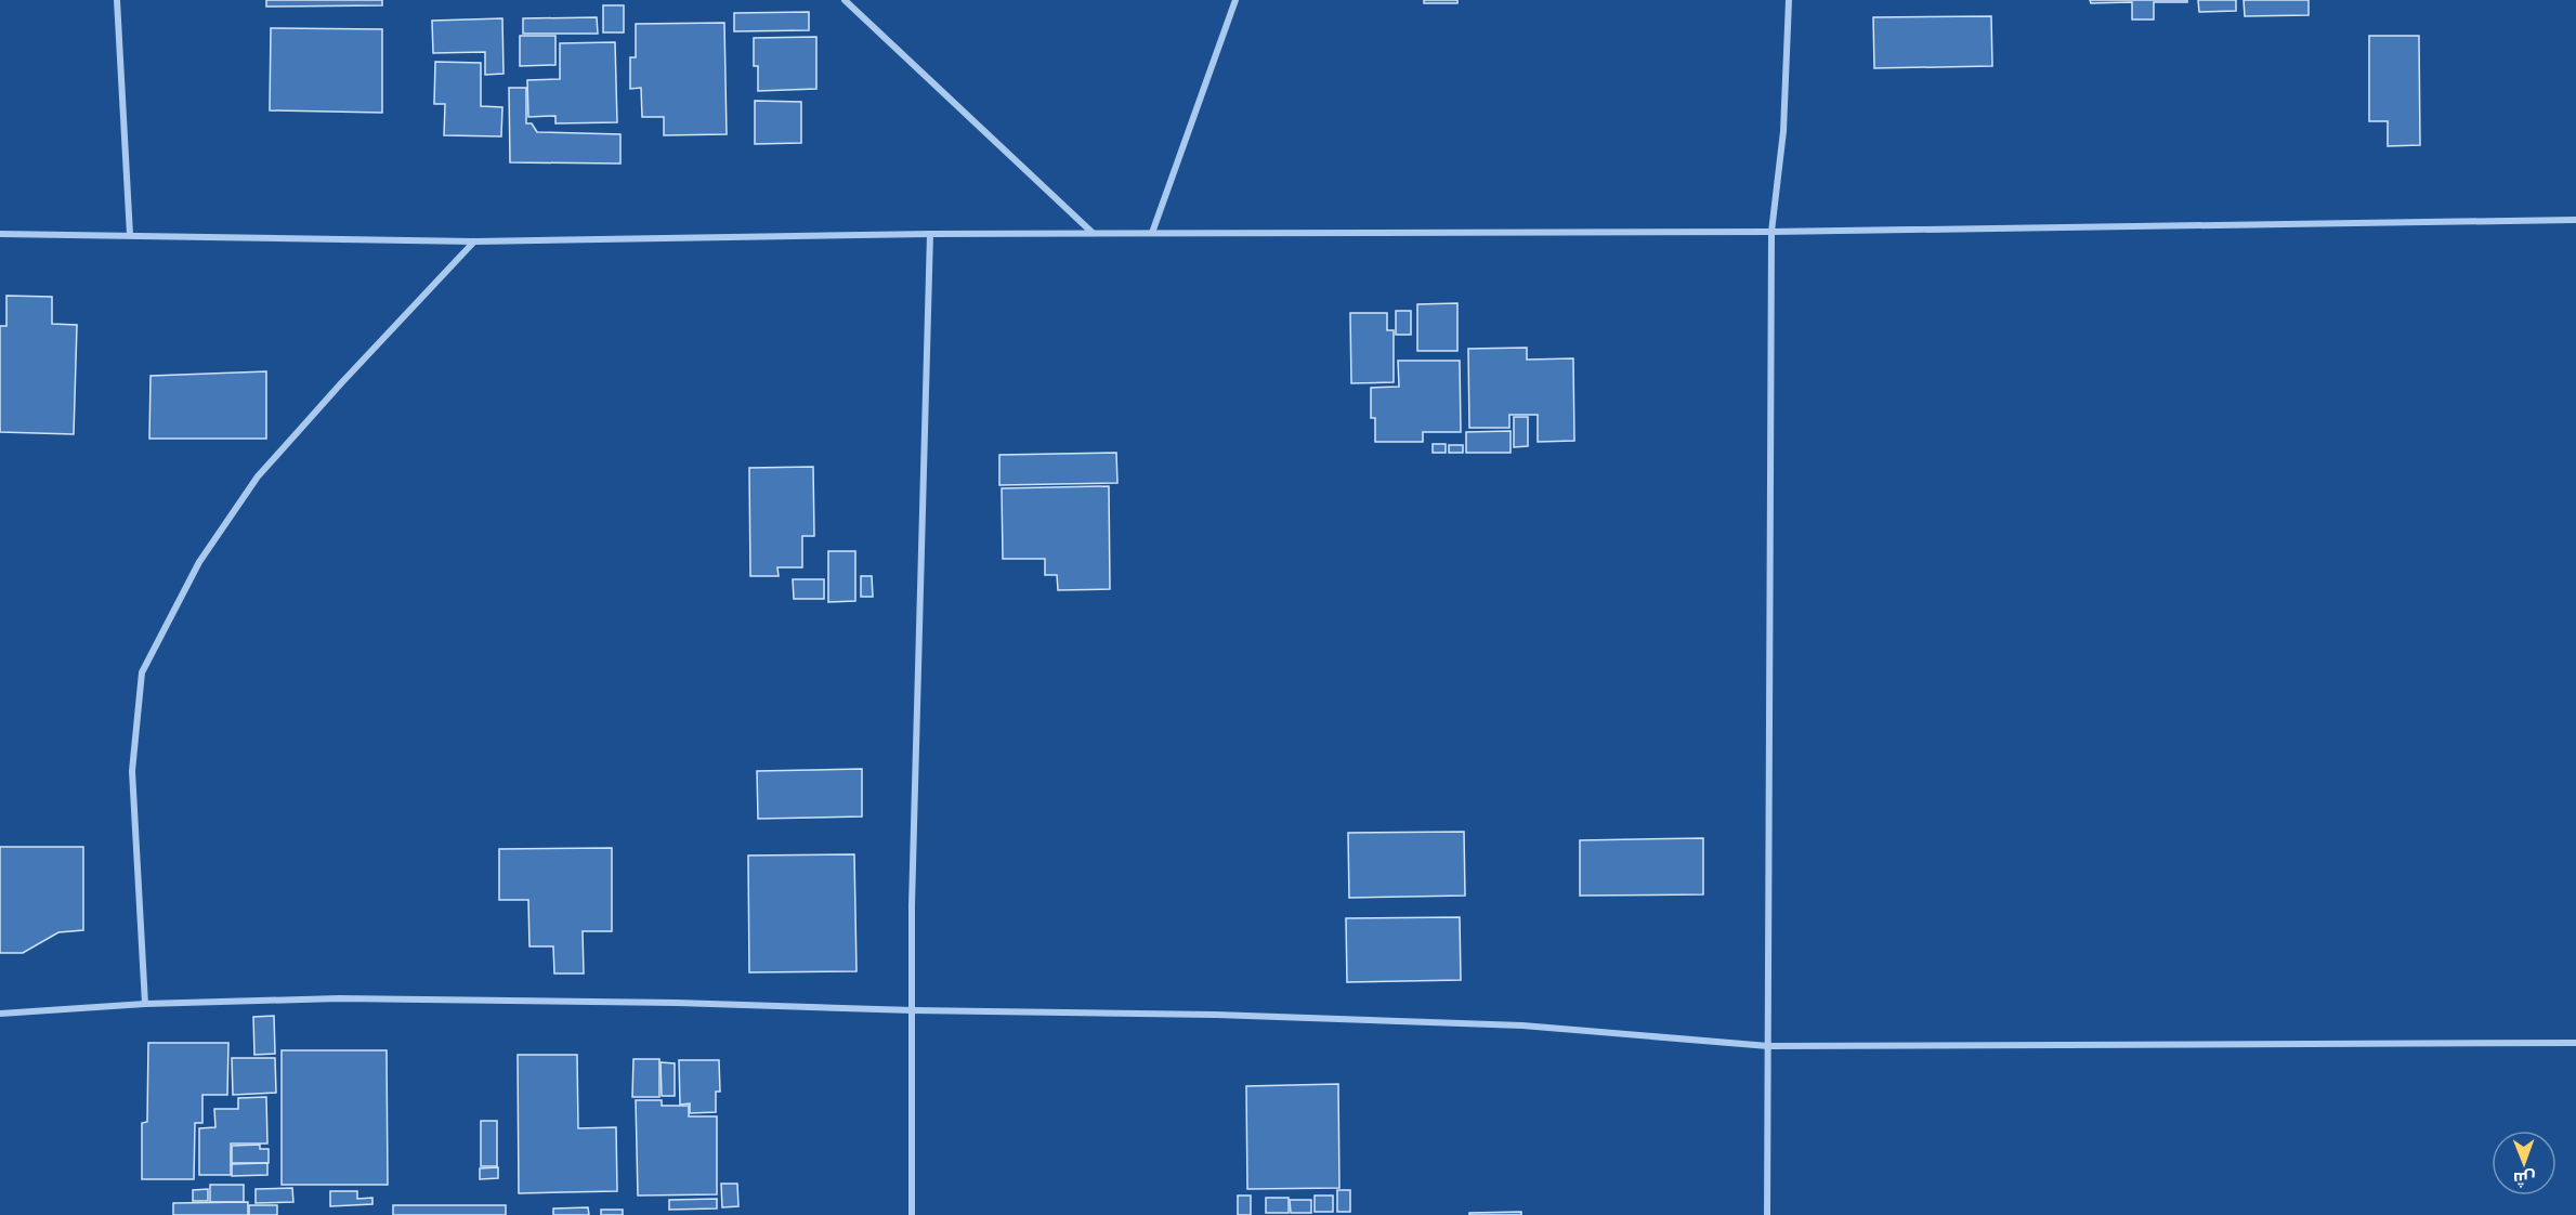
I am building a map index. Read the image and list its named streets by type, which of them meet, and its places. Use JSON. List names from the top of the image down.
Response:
{
  "north": "bottom"
}
